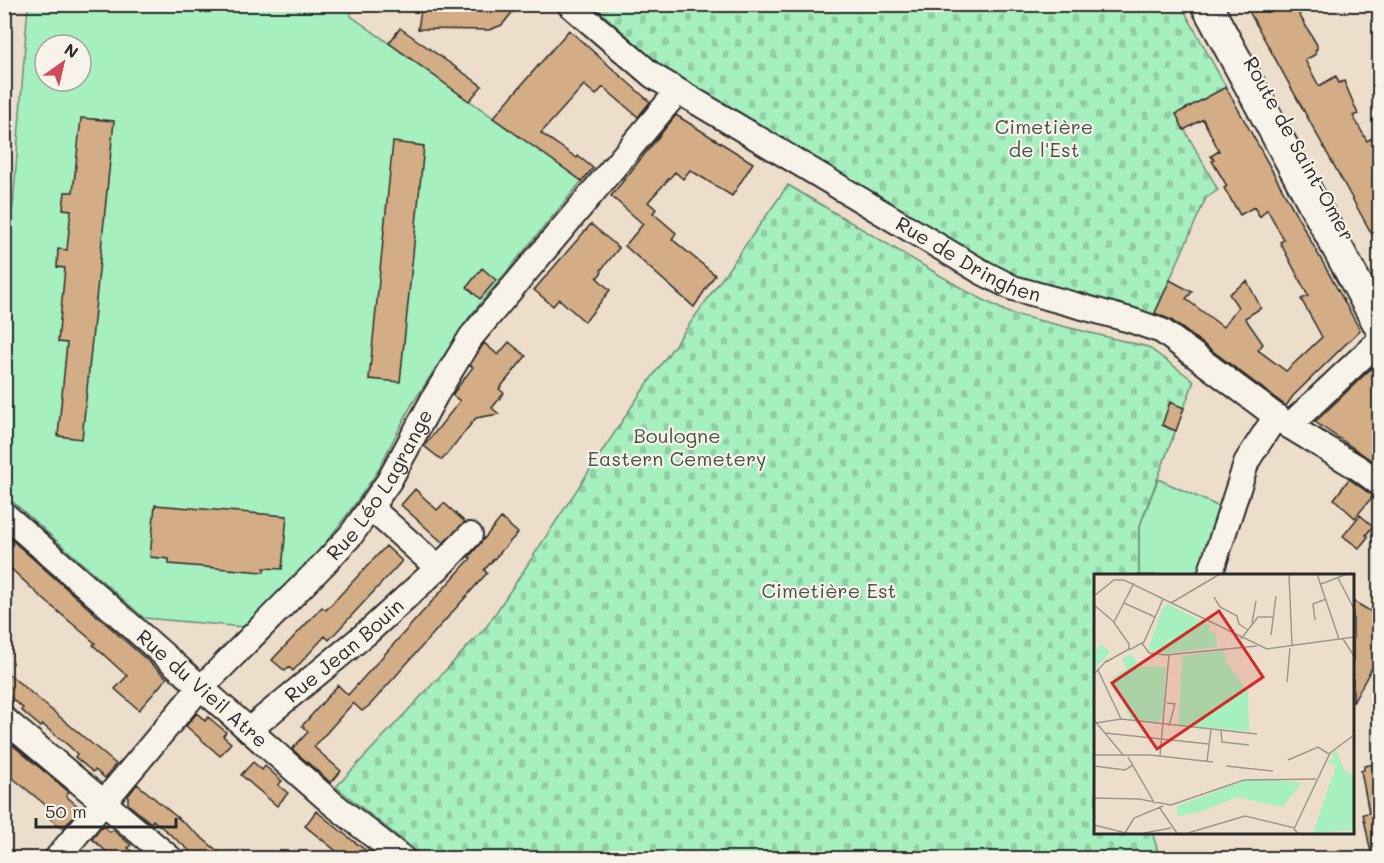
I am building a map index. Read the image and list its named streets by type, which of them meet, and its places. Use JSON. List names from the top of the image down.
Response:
{
  "streets": {
    "main road": ["Route de Saint-Omer"],
    "street": [
      "Rue de Dringhen",
      "Rue Léo Lagrange",
      "Rue Jean Bouin",
      "Rue du Vieil Atre"
    ]
  },
  "crossings": [
    ["Rue de Dringhen", "Rue Léo Lagrange"],
    ["Rue Léo Lagrange", "Rue du Vieil Atre"],
    ["Rue Jean Bouin", "Rue du Vieil Atre"]
  ],
  "parks": ["Cimetière de l'Est", "Boulogne Eastern Cemetery", "Cimetière Est"],
  "scale_bar": "50 m",
  "north": "top right"
}
